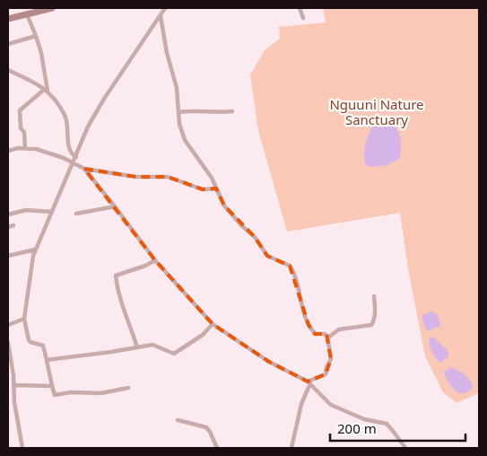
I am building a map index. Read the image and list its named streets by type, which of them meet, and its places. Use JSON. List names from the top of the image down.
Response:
{
  "parks": ["Nguuni Nature Sanctuary"],
  "scale_bar": "200 m"
}
